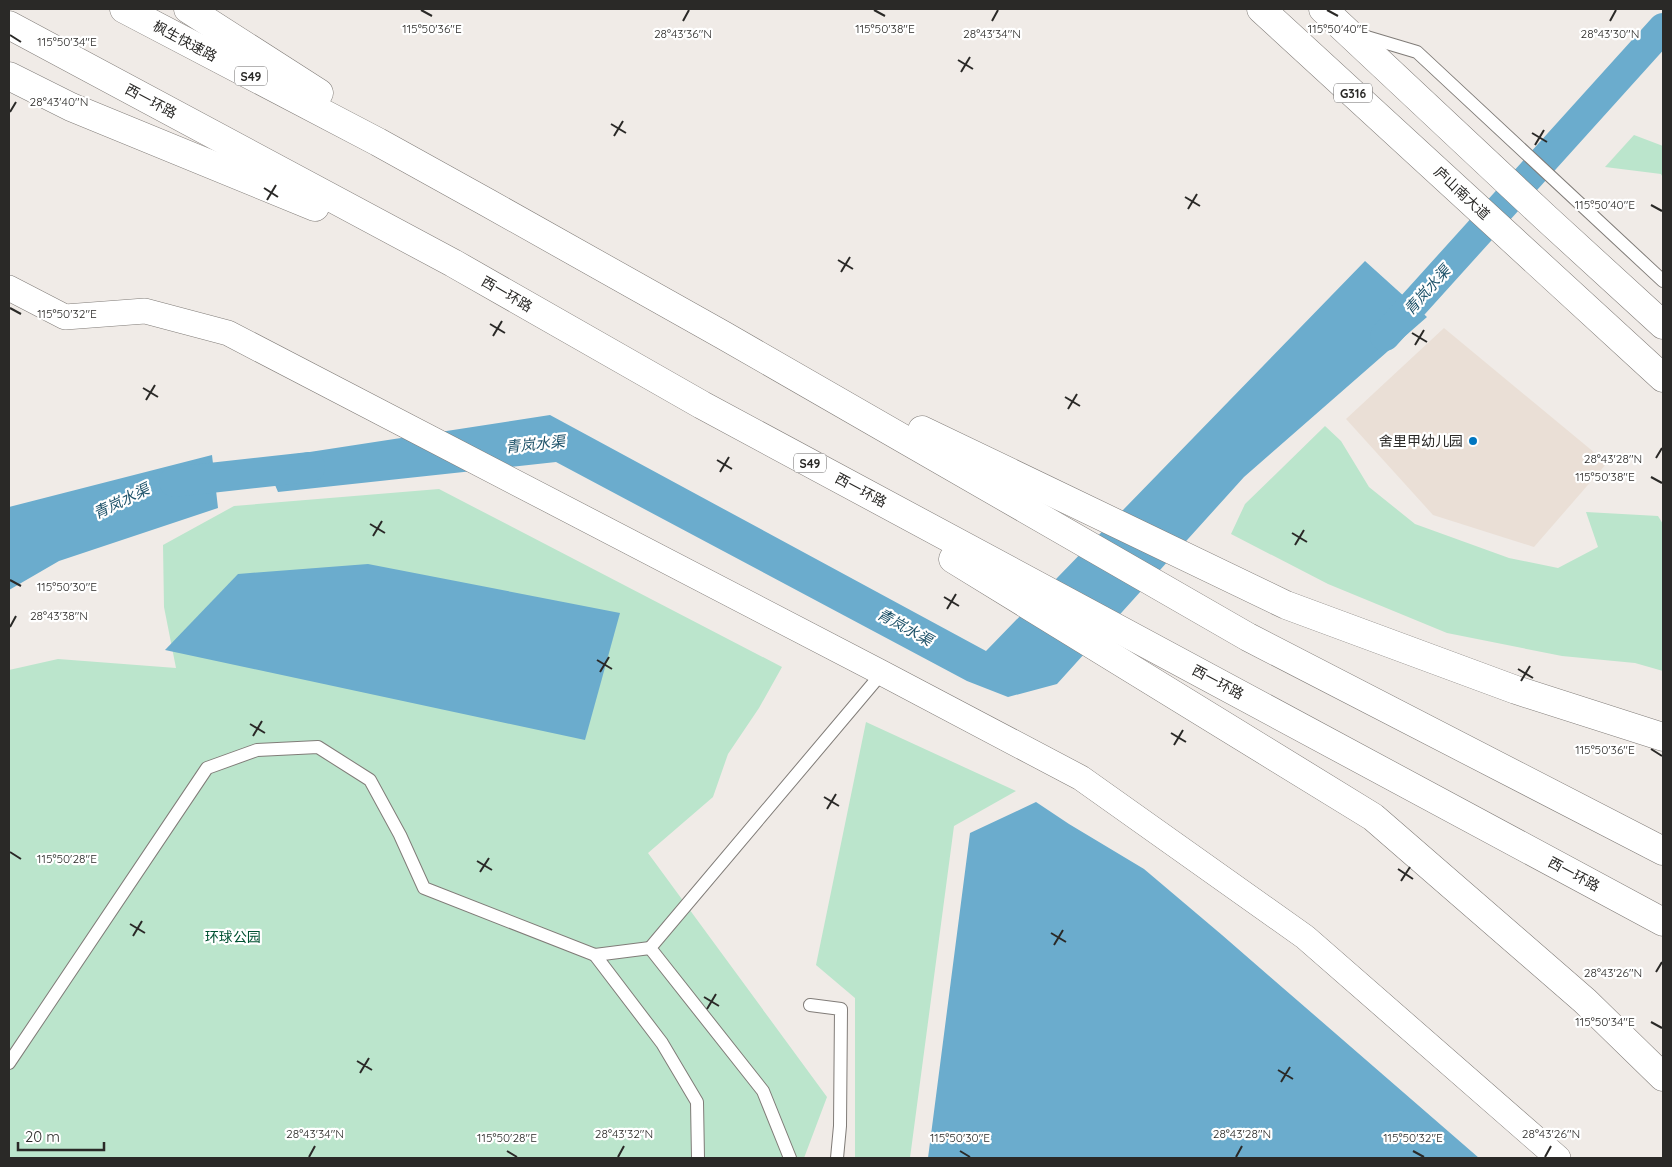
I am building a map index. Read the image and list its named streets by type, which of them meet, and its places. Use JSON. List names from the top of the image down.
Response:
{
  "streets": {
    "highway": [
      "枫生快速路",
      "S49",
      "G316",
      "西一环路",
      "庐山南大道"
    ]
  },
  "crossings": [
    ["枫生快速路", "S49"]
  ],
  "water": ["青岚水渠"],
  "parks": ["环球公园"],
  "places": ["舍里甲幼儿园"],
  "scale_bar": "20 m",
  "coordinates": [
    "115°50'36\"E",
    "115°50'38\"E",
    "115°50'40\"E",
    "28°43'36\"N",
    "28°43'34\"N",
    "28°43'30\"N",
    "115°50'34\"E",
    "28°43'40\"N",
    "115°50'32\"E",
    "28°43'28\"N",
    "115°50'30\"E",
    "28°43'38\"N",
    "115°50'28\"E",
    "28°43'26\"N",
    "28°43'32\"N"
  ]
}
